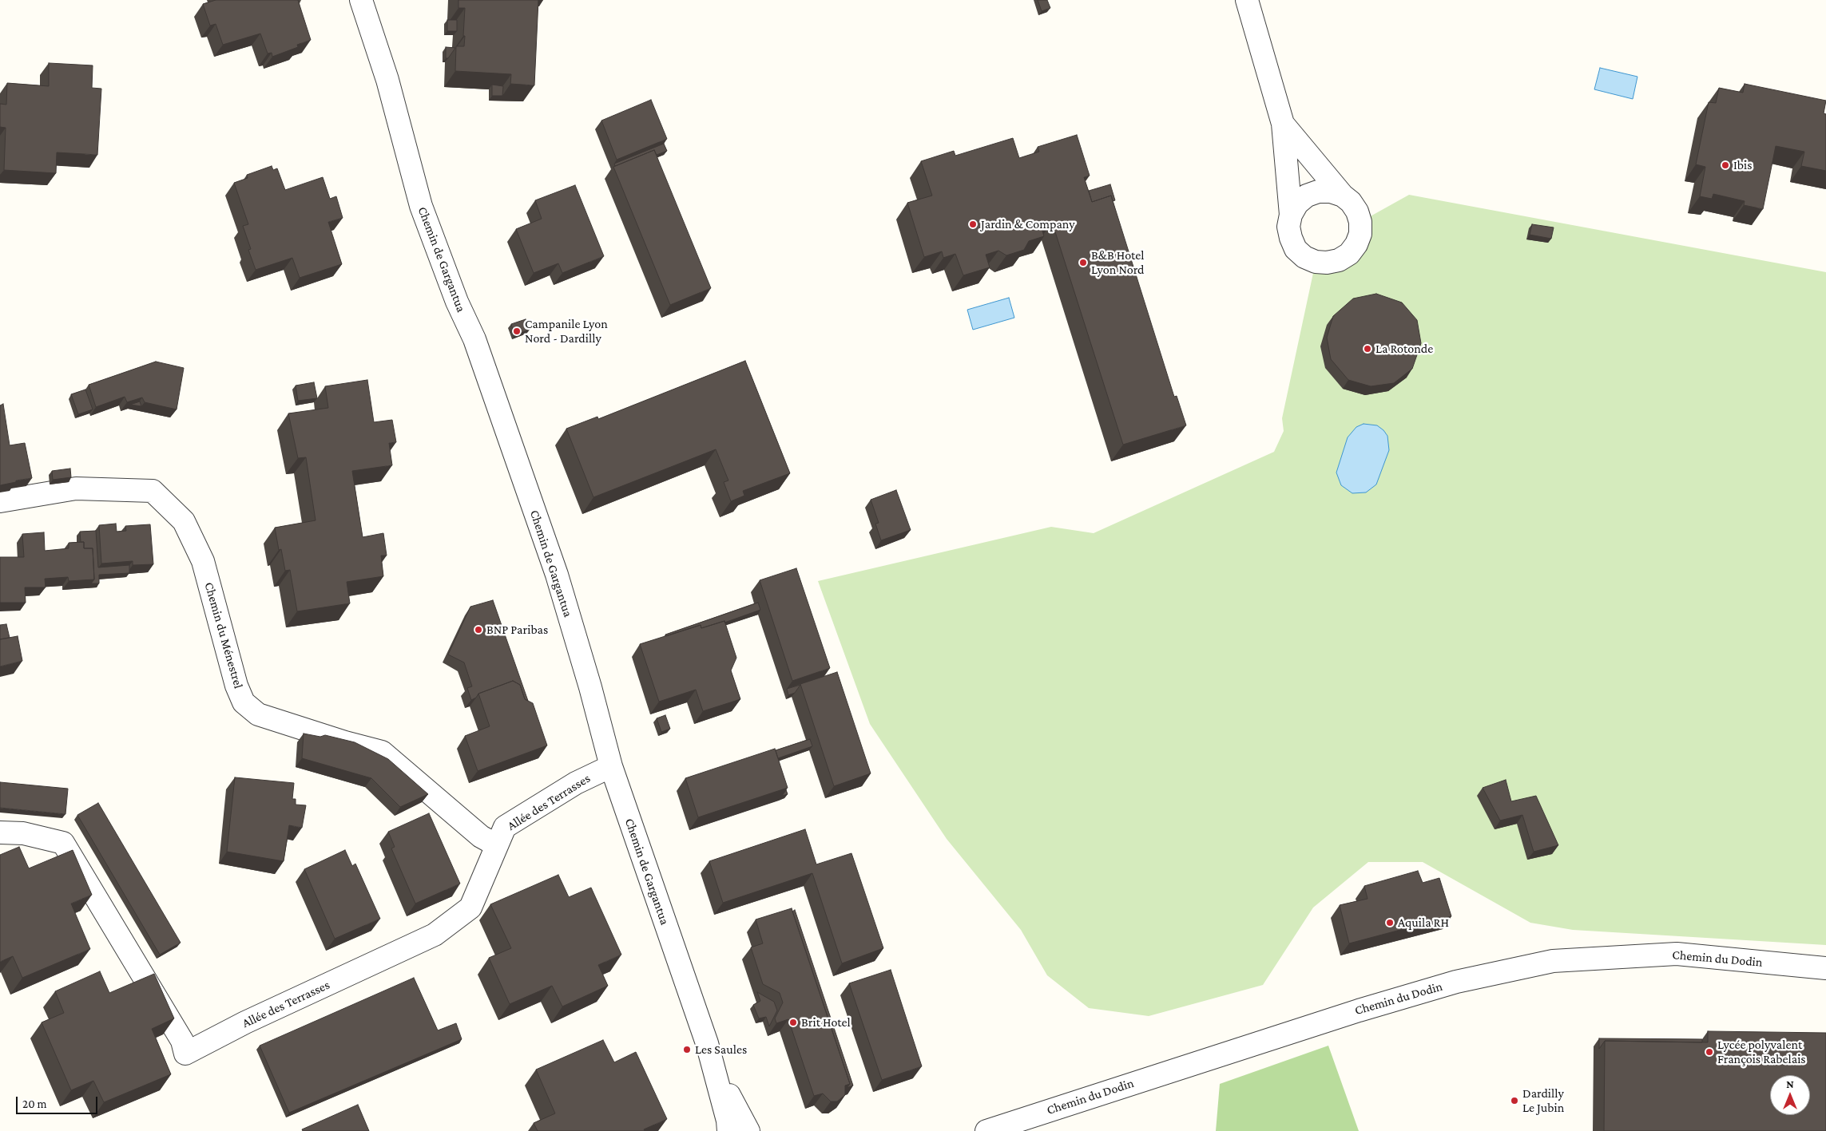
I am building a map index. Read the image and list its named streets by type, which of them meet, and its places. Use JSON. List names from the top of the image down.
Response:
{
  "streets": {
    "street": [
      "Chemin de Gargantua",
      "Chemin du Ménestrel",
      "Allée des Terrasses",
      "Chemin du Dodin"
    ]
  },
  "crossings": [
    ["Chemin de Gargantua", "Allée des Terrasses"],
    ["Chemin du Ménestrel", "Allée des Terrasses"]
  ],
  "places": [
    "Ibis",
    "Jardin & Company",
    "B&B Hotel Lyon Nord",
    "Campanile Lyon Nord - Dardilly",
    "La Rotonde",
    "BNP Paribas",
    "Aquila RH",
    "Brit Hotel",
    "Les Saules",
    "Lycée polyvalent François Rabelais",
    "Dardilly Le Jubin"
  ],
  "scale_bar": "20 m",
  "north": "top"
}
